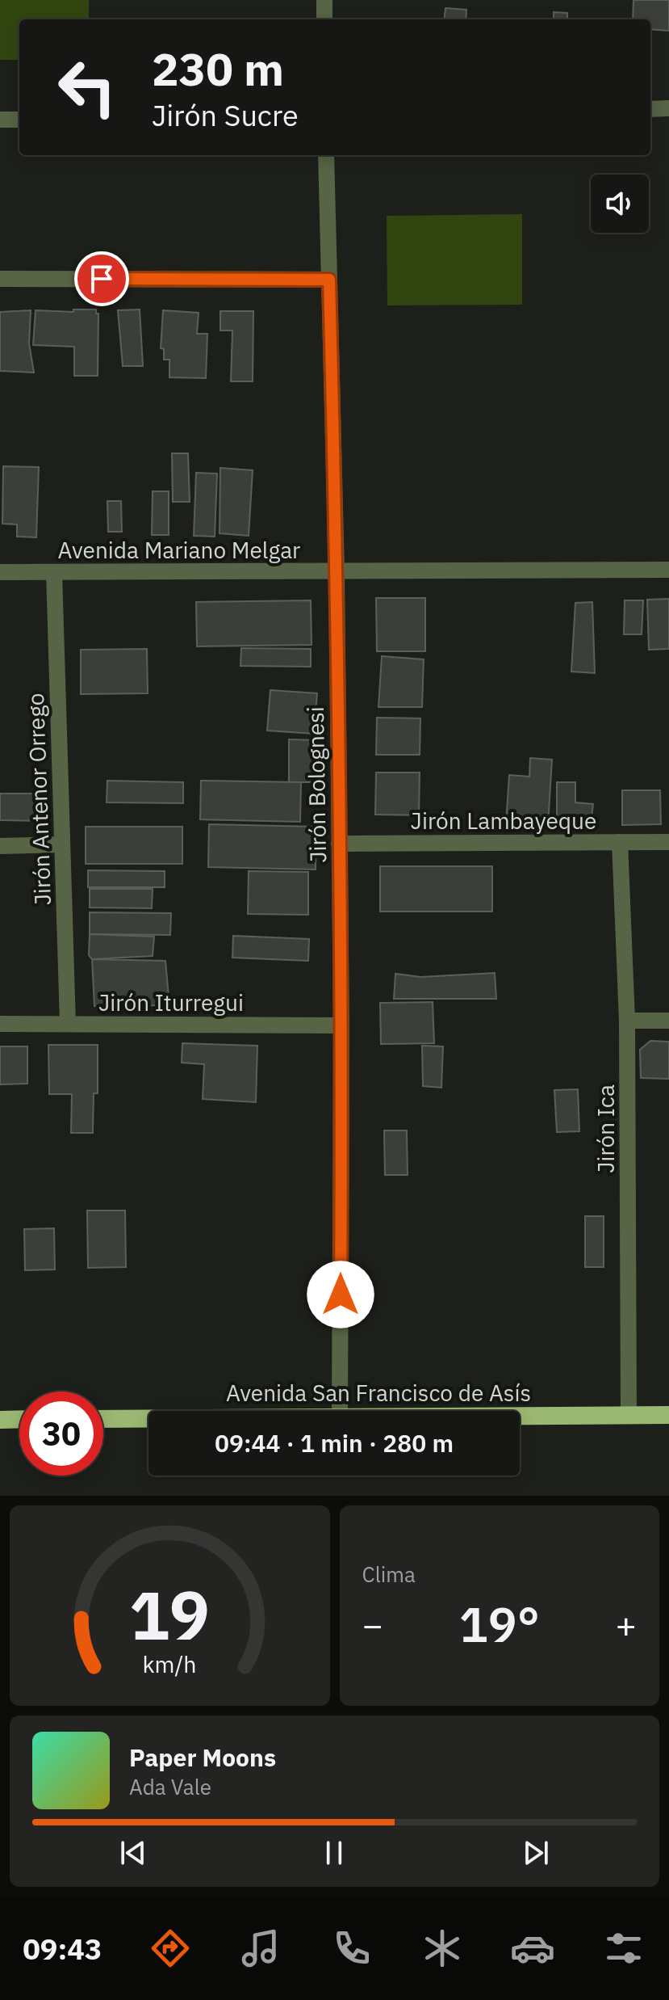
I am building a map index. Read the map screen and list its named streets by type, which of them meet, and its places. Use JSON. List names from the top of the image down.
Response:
{
  "streets": {
    "highway": ["Avenida San Francisco de Asís"],
    "street": [
      "Avenida Mariano Melgar",
      "Jirón Bolognesi",
      "Jirón Antenor Orrego",
      "Jirón Lambayeque",
      "Jirón Iturregui",
      "Jirón Ica"
    ]
  },
  "crossings": [
    ["Avenida Mariano Melgar", "Jirón Bolognesi"],
    ["Avenida Mariano Melgar", "Jirón Antenor Orrego"],
    ["Jirón Bolognesi", "Jirón Lambayeque"],
    ["Jirón Bolognesi", "Jirón Iturregui"],
    ["Jirón Antenor Orrego", "Jirón Iturregui"],
    ["Jirón Lambayeque", "Jirón Ica"],
    ["Jirón Ica", "Avenida San Francisco de Asís"]
  ],
  "page": {
    "turn": ["230 m", "Jirón Sucre"],
    "limit": "30",
    "trip": "09:44 · 1 min · 280 m",
    "tile": "Clima",
    "heat": ["−", "19°", "+"],
    "song": ["Paper Moons", "Ada Vale"],
    "tabs": "09:43",
    "gauge": ["19", "km/h"]
  }
}
